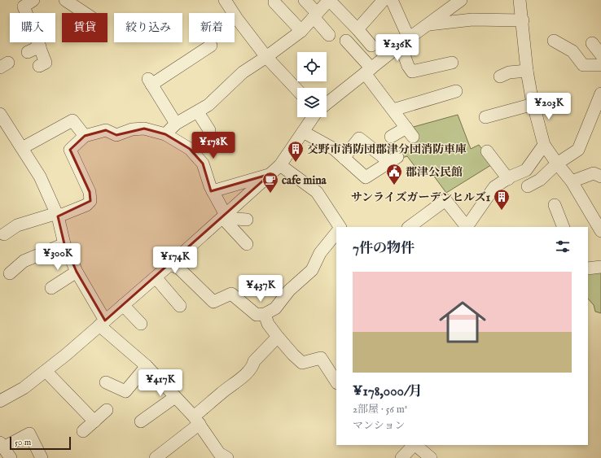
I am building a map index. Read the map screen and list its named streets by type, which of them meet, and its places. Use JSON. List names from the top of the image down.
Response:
{
  "places": {
    "building": ["交野市消防団郡津分団消防車庫", "サンライズガーデンヒルズ1"],
    "public building": ["郡津公民館"],
    "cafe": ["cafe mina"]
  },
  "scale_bar": "50 m",
  "page": {
    "chip": [
      "購入",
      "賃貸",
      "絞り込み",
      "新着"
    ],
    "price": [
      "¥236K",
      "¥203K",
      "¥178K",
      "¥300K",
      "¥174K",
      "¥437K",
      "¥417K"
    ],
    "heading": "7件の物件",
    "list": [
      {
        "name": "¥178,000/月",
        "note": "2部屋 · 56 m² · マンション"
      }
    ],
    "scale": "50 m"
  }
}
